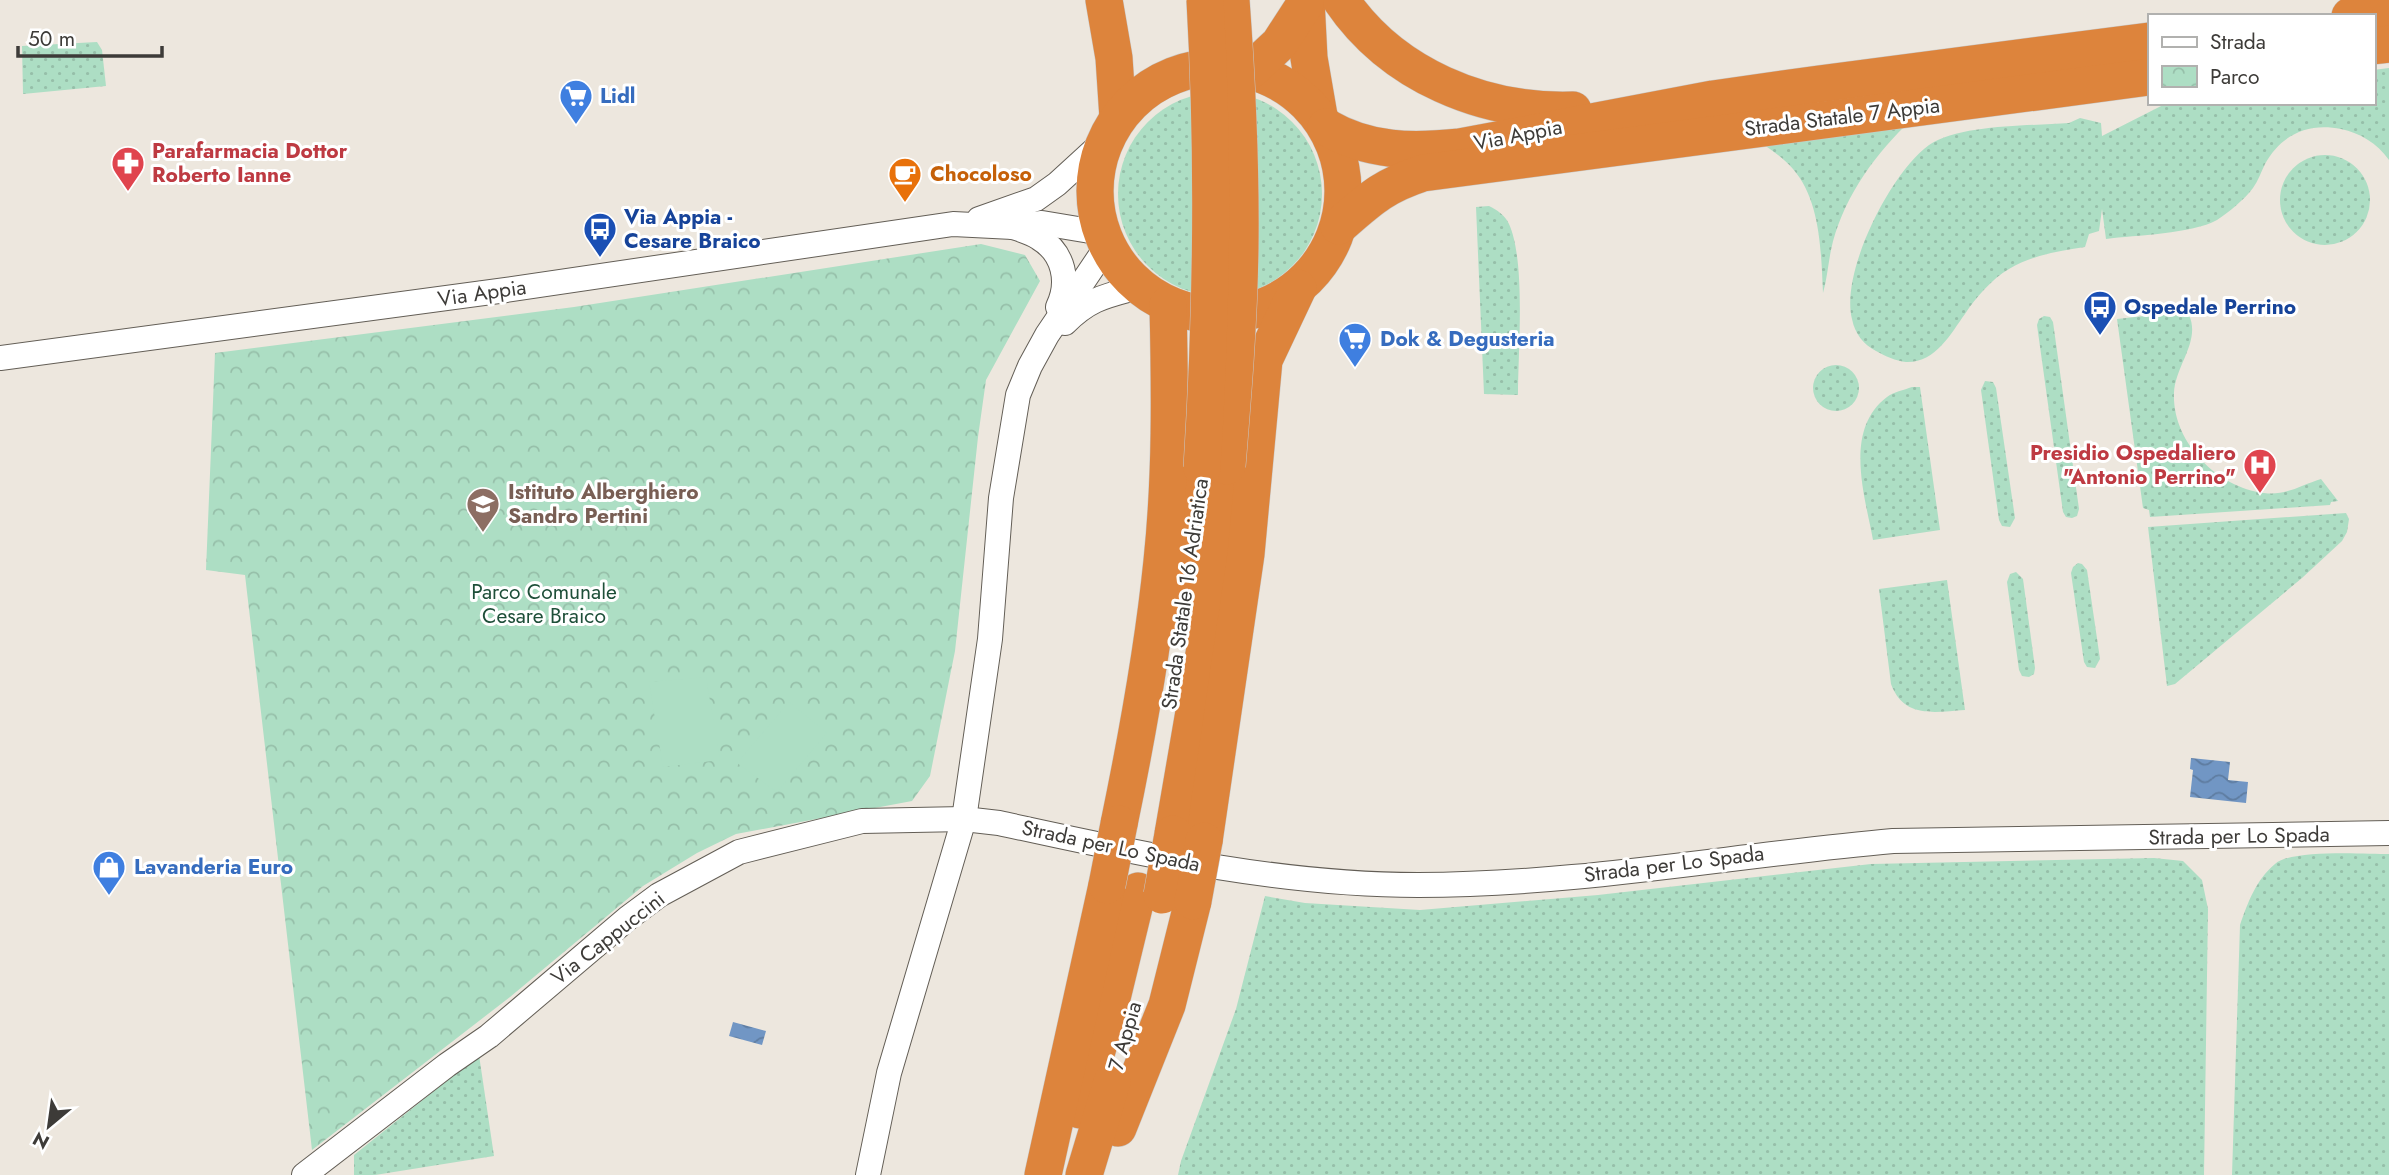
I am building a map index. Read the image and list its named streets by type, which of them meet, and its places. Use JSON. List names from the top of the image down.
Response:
{
  "streets": {
    "highway": [
      "Strada Statale 7 Appia",
      "Via Appia",
      "Strada Statale 16 Adriatica",
      "7 Appia"
    ],
    "street": ["Strada per Lo Spada", "Via Cappuccini"]
  },
  "crossings": [
    ["Strada Statale 7 Appia", "Via Appia"],
    ["Strada Statale 16 Adriatica", "7 Appia"],
    ["Strada per Lo Spada", "Via Cappuccini"]
  ],
  "parks": ["Parco Comunale Cesare Braico"],
  "places": {
    "supermarket": ["Lidl", "Dok & Degusteria"],
    "pharmacy": ["Parafarmacia Dottor Roberto Ianne"],
    "cafe": ["Chocoloso"],
    "bus stop": ["Via Appia - Cesare Braico", "Ospedale Perrino"],
    "hospital": ["Presidio Ospedaliero \"Antonio Perrino\""],
    "school or university": ["Istituto Alberghiero Sandro Pertini"],
    "shop": ["Lavanderia Euro"]
  },
  "legend": ["Strada", "Parco"],
  "scale_bar": "50 m",
  "north": "bottom left"
}
